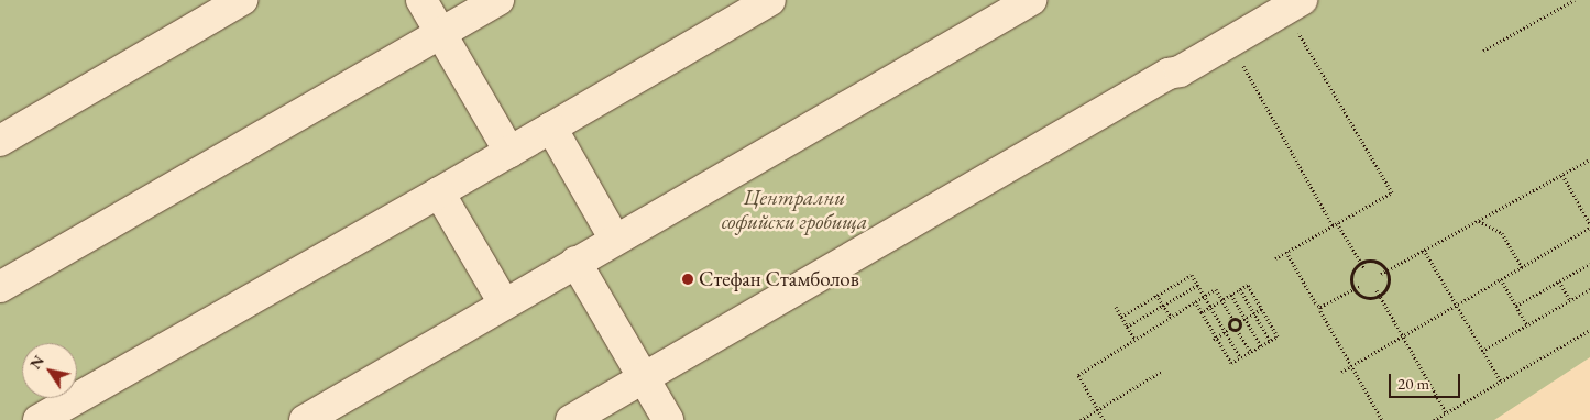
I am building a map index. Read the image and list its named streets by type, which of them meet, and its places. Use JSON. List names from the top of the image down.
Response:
{
  "parks": ["Централни софийски гробища"],
  "places": ["Стефан Стамболов"],
  "scale_bar": "20 m",
  "north": "top left"
}
